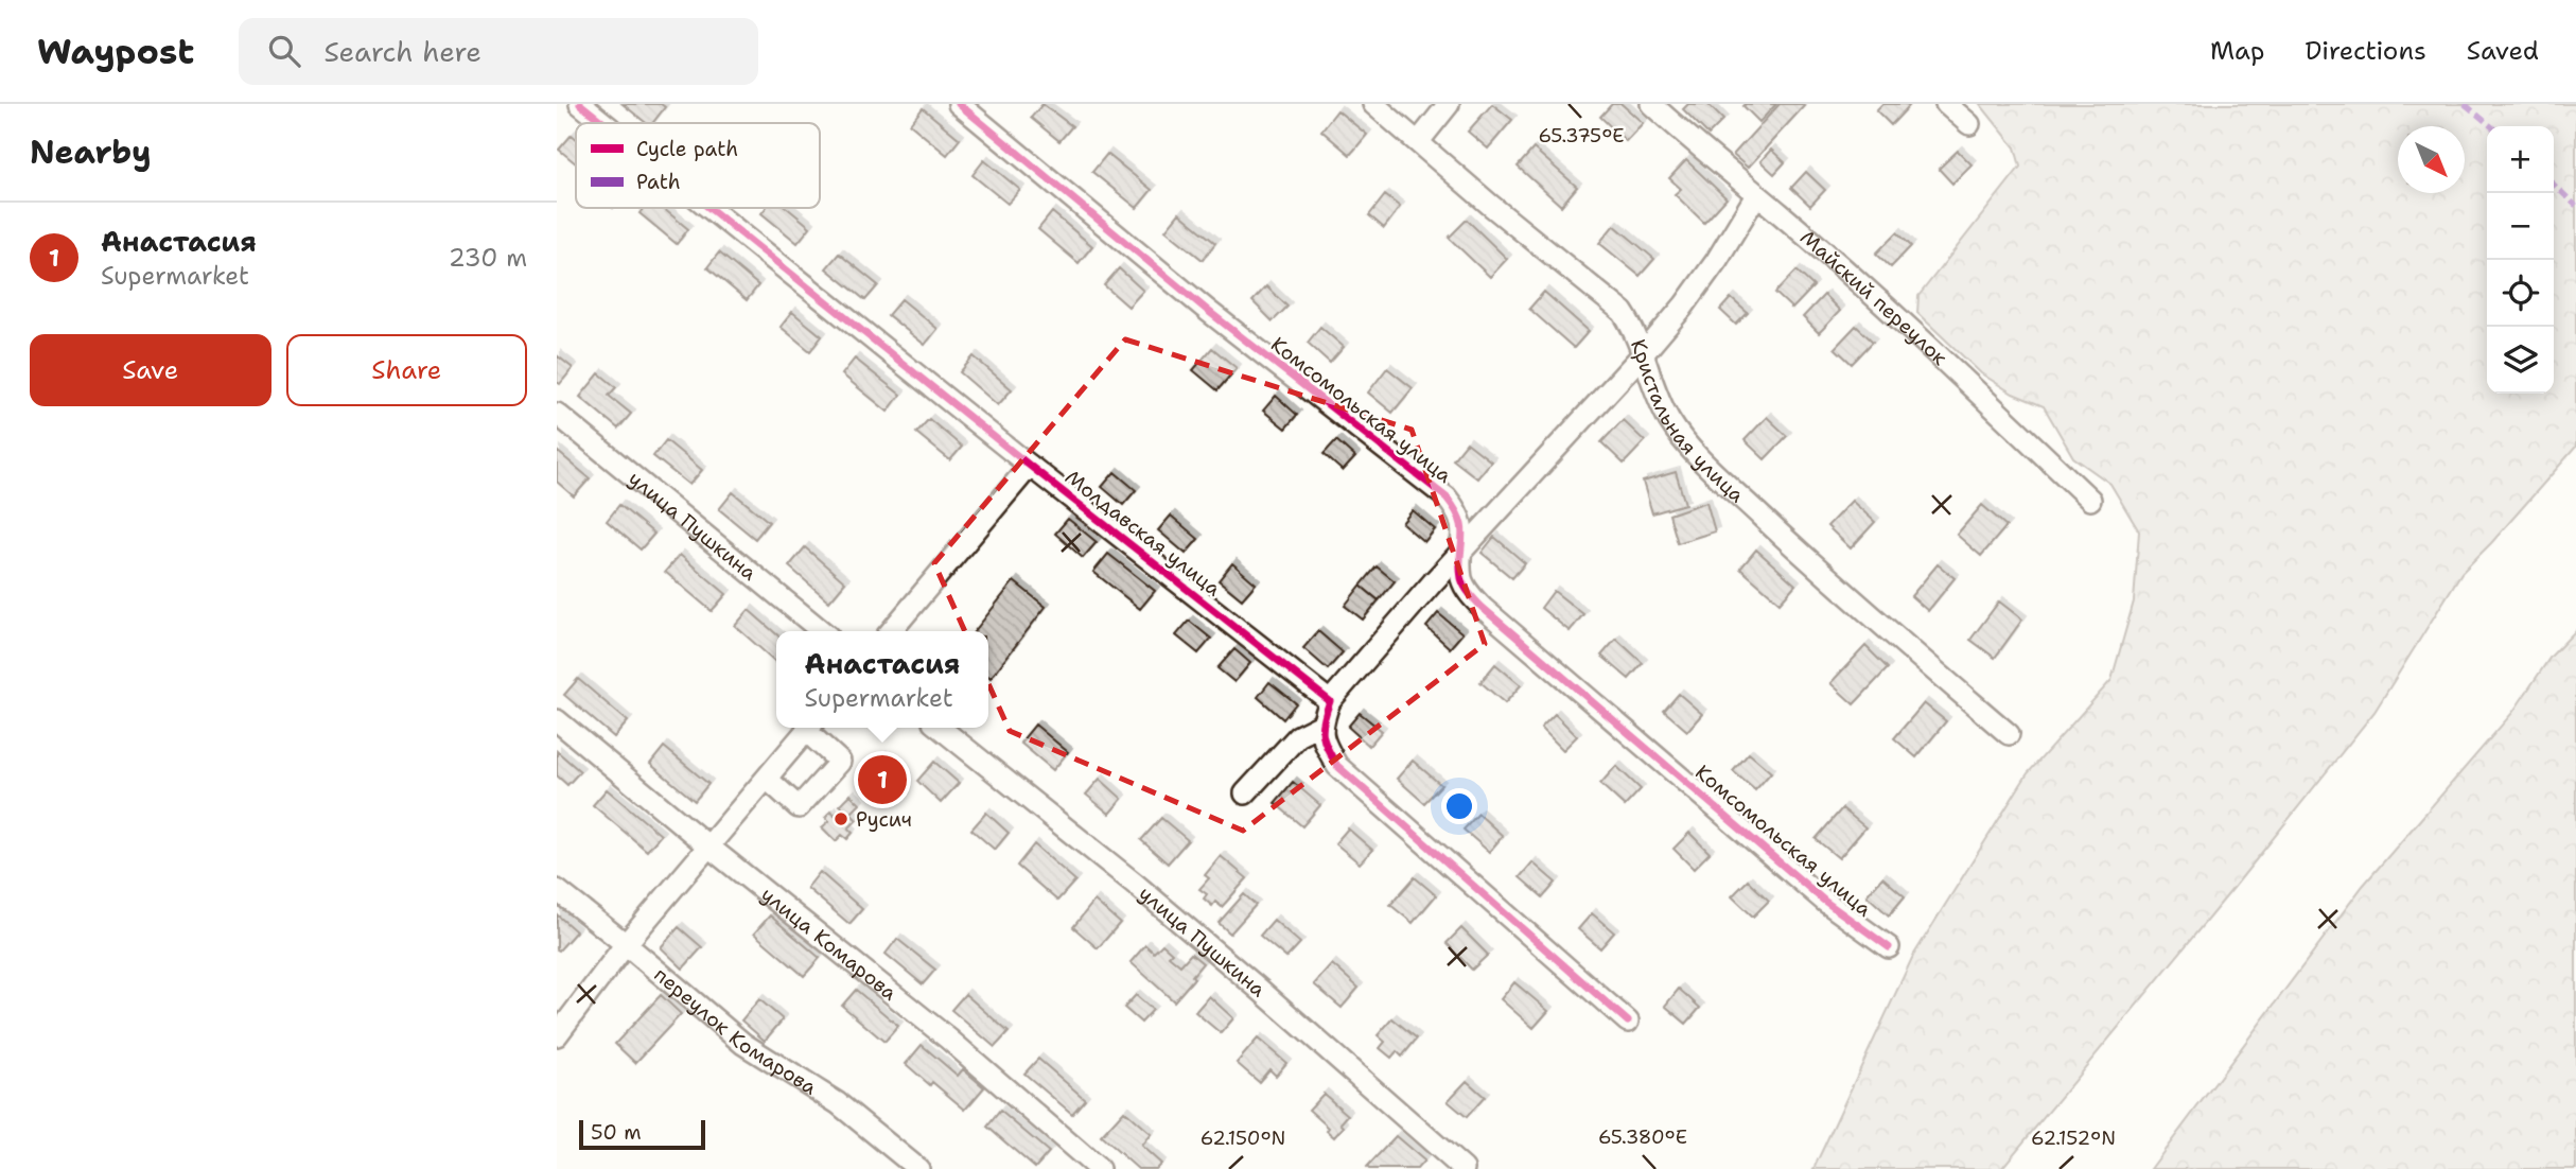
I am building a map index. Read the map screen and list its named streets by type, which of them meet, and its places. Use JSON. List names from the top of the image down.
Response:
{
  "streets": {
    "street": [
      "Майский переулок",
      "Комсомольская улица",
      "Кристальная улица",
      "улица Пушкина",
      "Молдавская улица",
      "улица Комарова",
      "переулок Комарова"
    ]
  },
  "places": ["Русич"],
  "legend": ["Cycle path", "Path"],
  "scale_bar": "50 m",
  "north": "bottom right",
  "page": {
    "header": "Waypost",
    "search": "Search here",
    "nav": ["Map", "Directions", "Saved"],
    "heading": "Nearby",
    "map_buttons": ["+", "−"],
    "list": [
      {
        "mark": "1",
        "name": "Анастасия",
        "note": "Supermarket",
        "value": "230 m"
      }
    ],
    "buttons": ["Save", "Share"],
    "popup": ["Анастасия", "Supermarket"],
    "pins": "1",
    "scale": "50 m"
  },
  "coordinates": [
    "65.375°E",
    "65.380°E",
    "62.150°N",
    "62.152°N"
  ]
}
